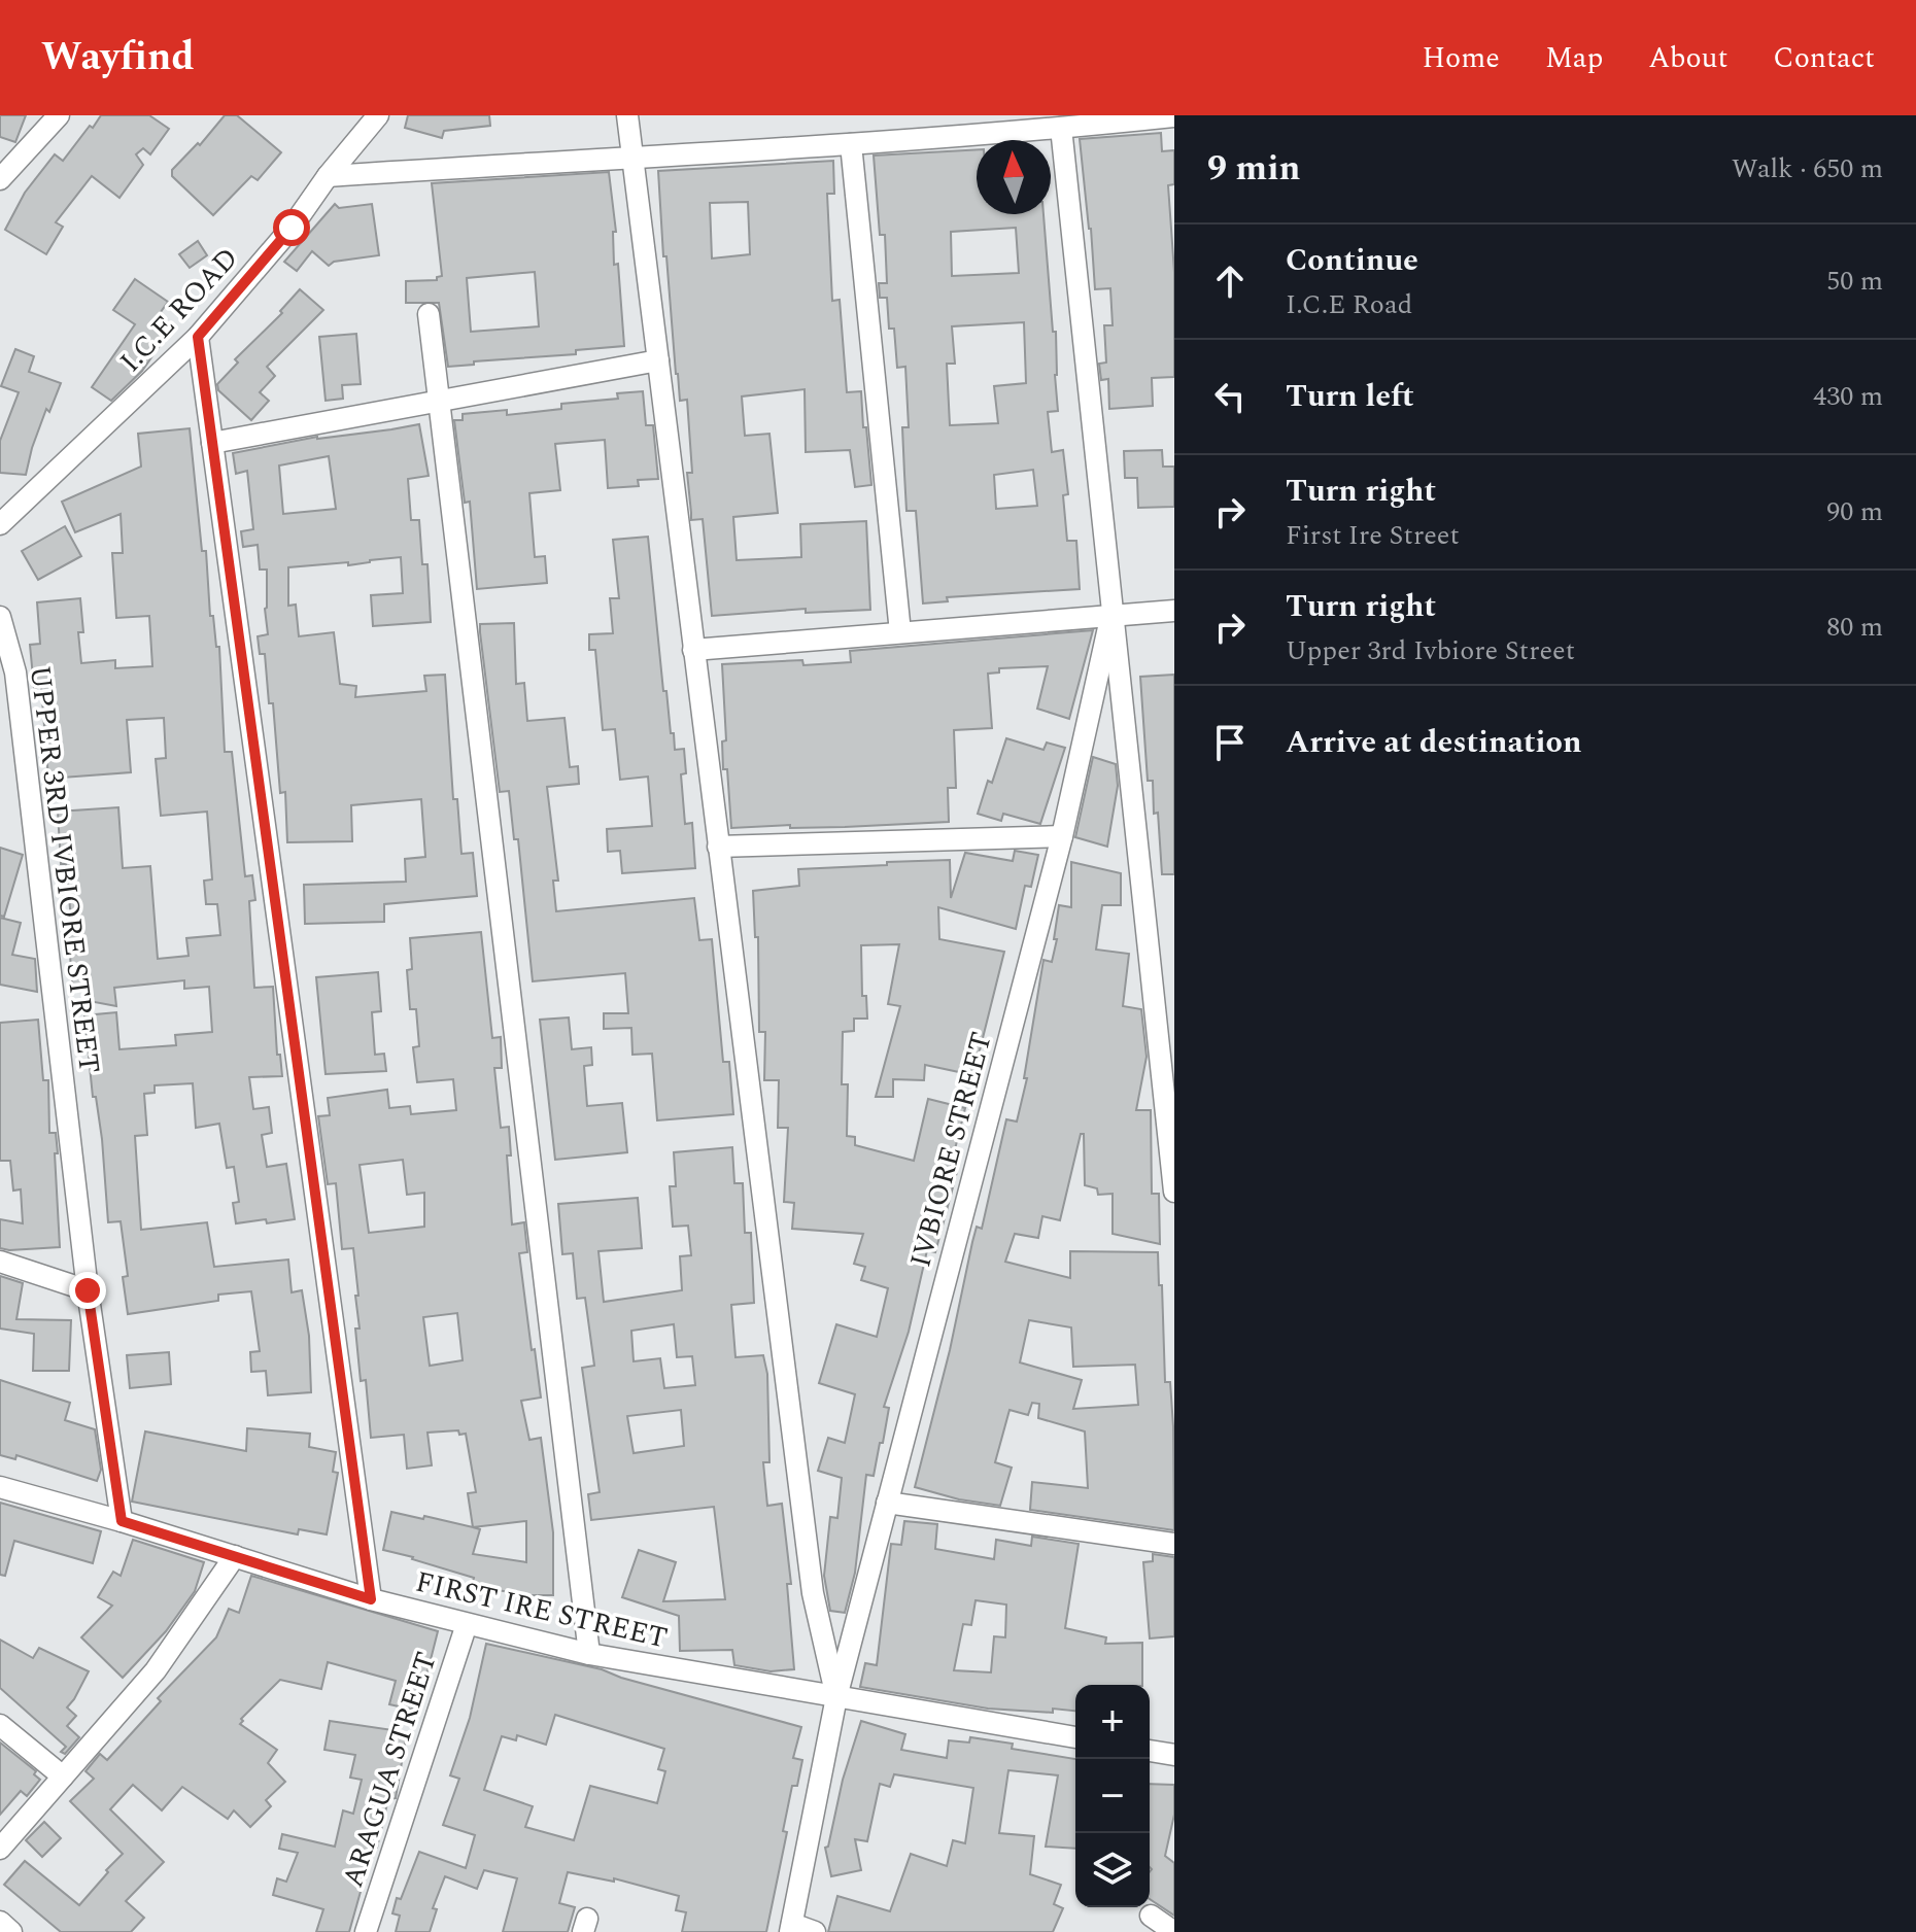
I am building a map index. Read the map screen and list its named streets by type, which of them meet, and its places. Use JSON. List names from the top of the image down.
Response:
{
  "streets": {
    "street": [
      "I.C.E ROAD",
      "UPPER 3RD IVBIORE STREET",
      "IVBIORE STREET",
      "FIRST IRE STREET",
      "ARAGUA STREET"
    ]
  },
  "crossings": [
    ["UPPER 3RD IVBIORE STREET", "FIRST IRE STREET"],
    ["IVBIORE STREET", "FIRST IRE STREET"],
    ["FIRST IRE STREET", "ARAGUA STREET"]
  ],
  "north": "top",
  "page": {
    "header": "Wayfind",
    "nav": [
      "Home",
      "Map",
      "About",
      "Contact"
    ],
    "heading": ["9 min", "Walk · 650 m"],
    "list": [
      ["Continue", "I.C.E Road", "50 m"],
      ["Turn left", "430 m"],
      ["Turn right", "First Ire Street", "90 m"],
      ["Turn right", "Upper 3rd Ivbiore Street", "80 m"],
      "Arrive at destination"
    ],
    "map_buttons": ["+", "−"]
  }
}
